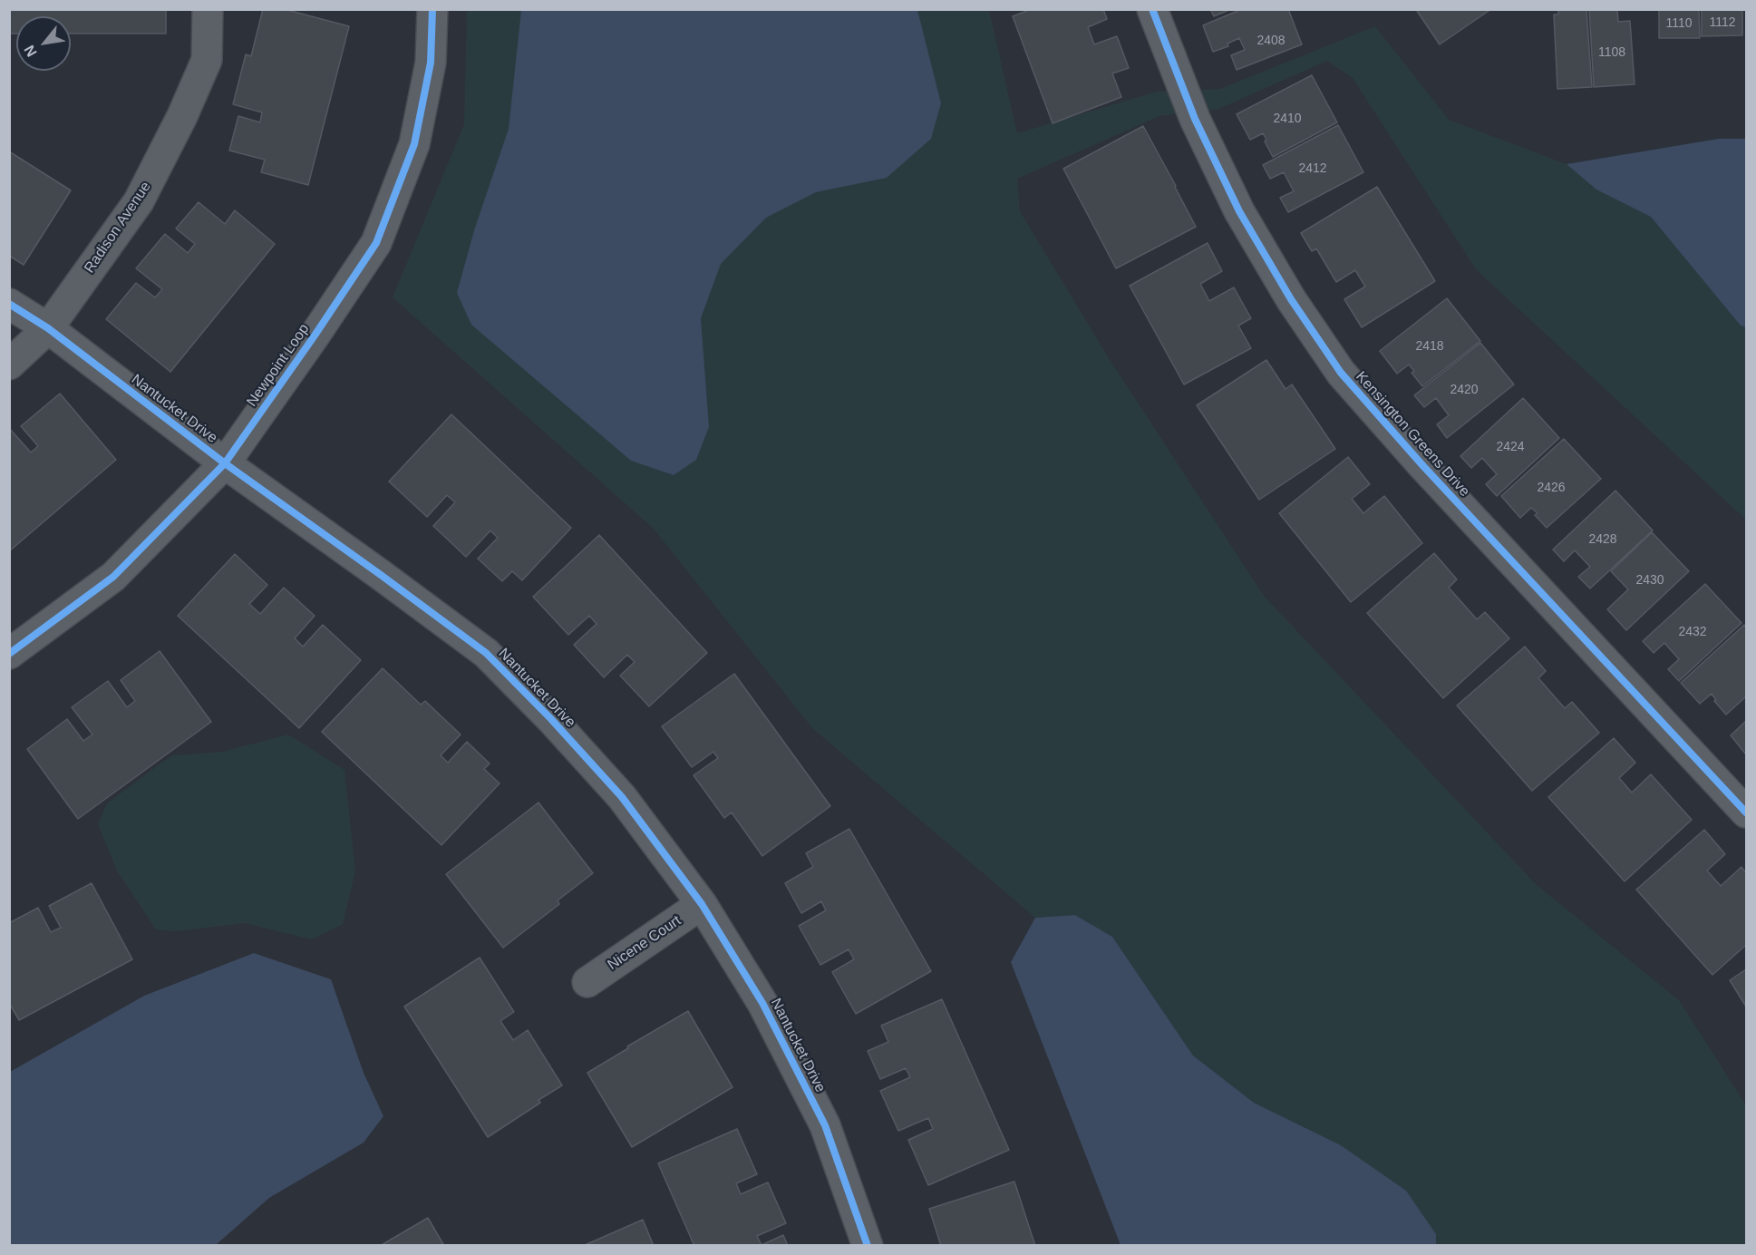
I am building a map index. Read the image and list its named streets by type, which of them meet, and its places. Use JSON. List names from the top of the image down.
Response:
{
  "streets": {
    "street": [
      "Radison Avenue",
      "Newpoint Loop",
      "Nantucket Drive",
      "Kensington Greens Drive",
      "Nicene Court"
    ]
  },
  "crossings": [
    ["Radison Avenue", "Nantucket Drive"],
    ["Newpoint Loop", "Nantucket Drive"],
    ["Nantucket Drive", "Nicene Court"]
  ],
  "house_numbers": [
    "1112",
    "1110",
    "2408",
    "1108",
    "2410",
    "2412",
    "2418",
    "2420",
    "2424",
    "2426",
    "2428",
    "2430",
    "2432"
  ],
  "north": "bottom left"
}
